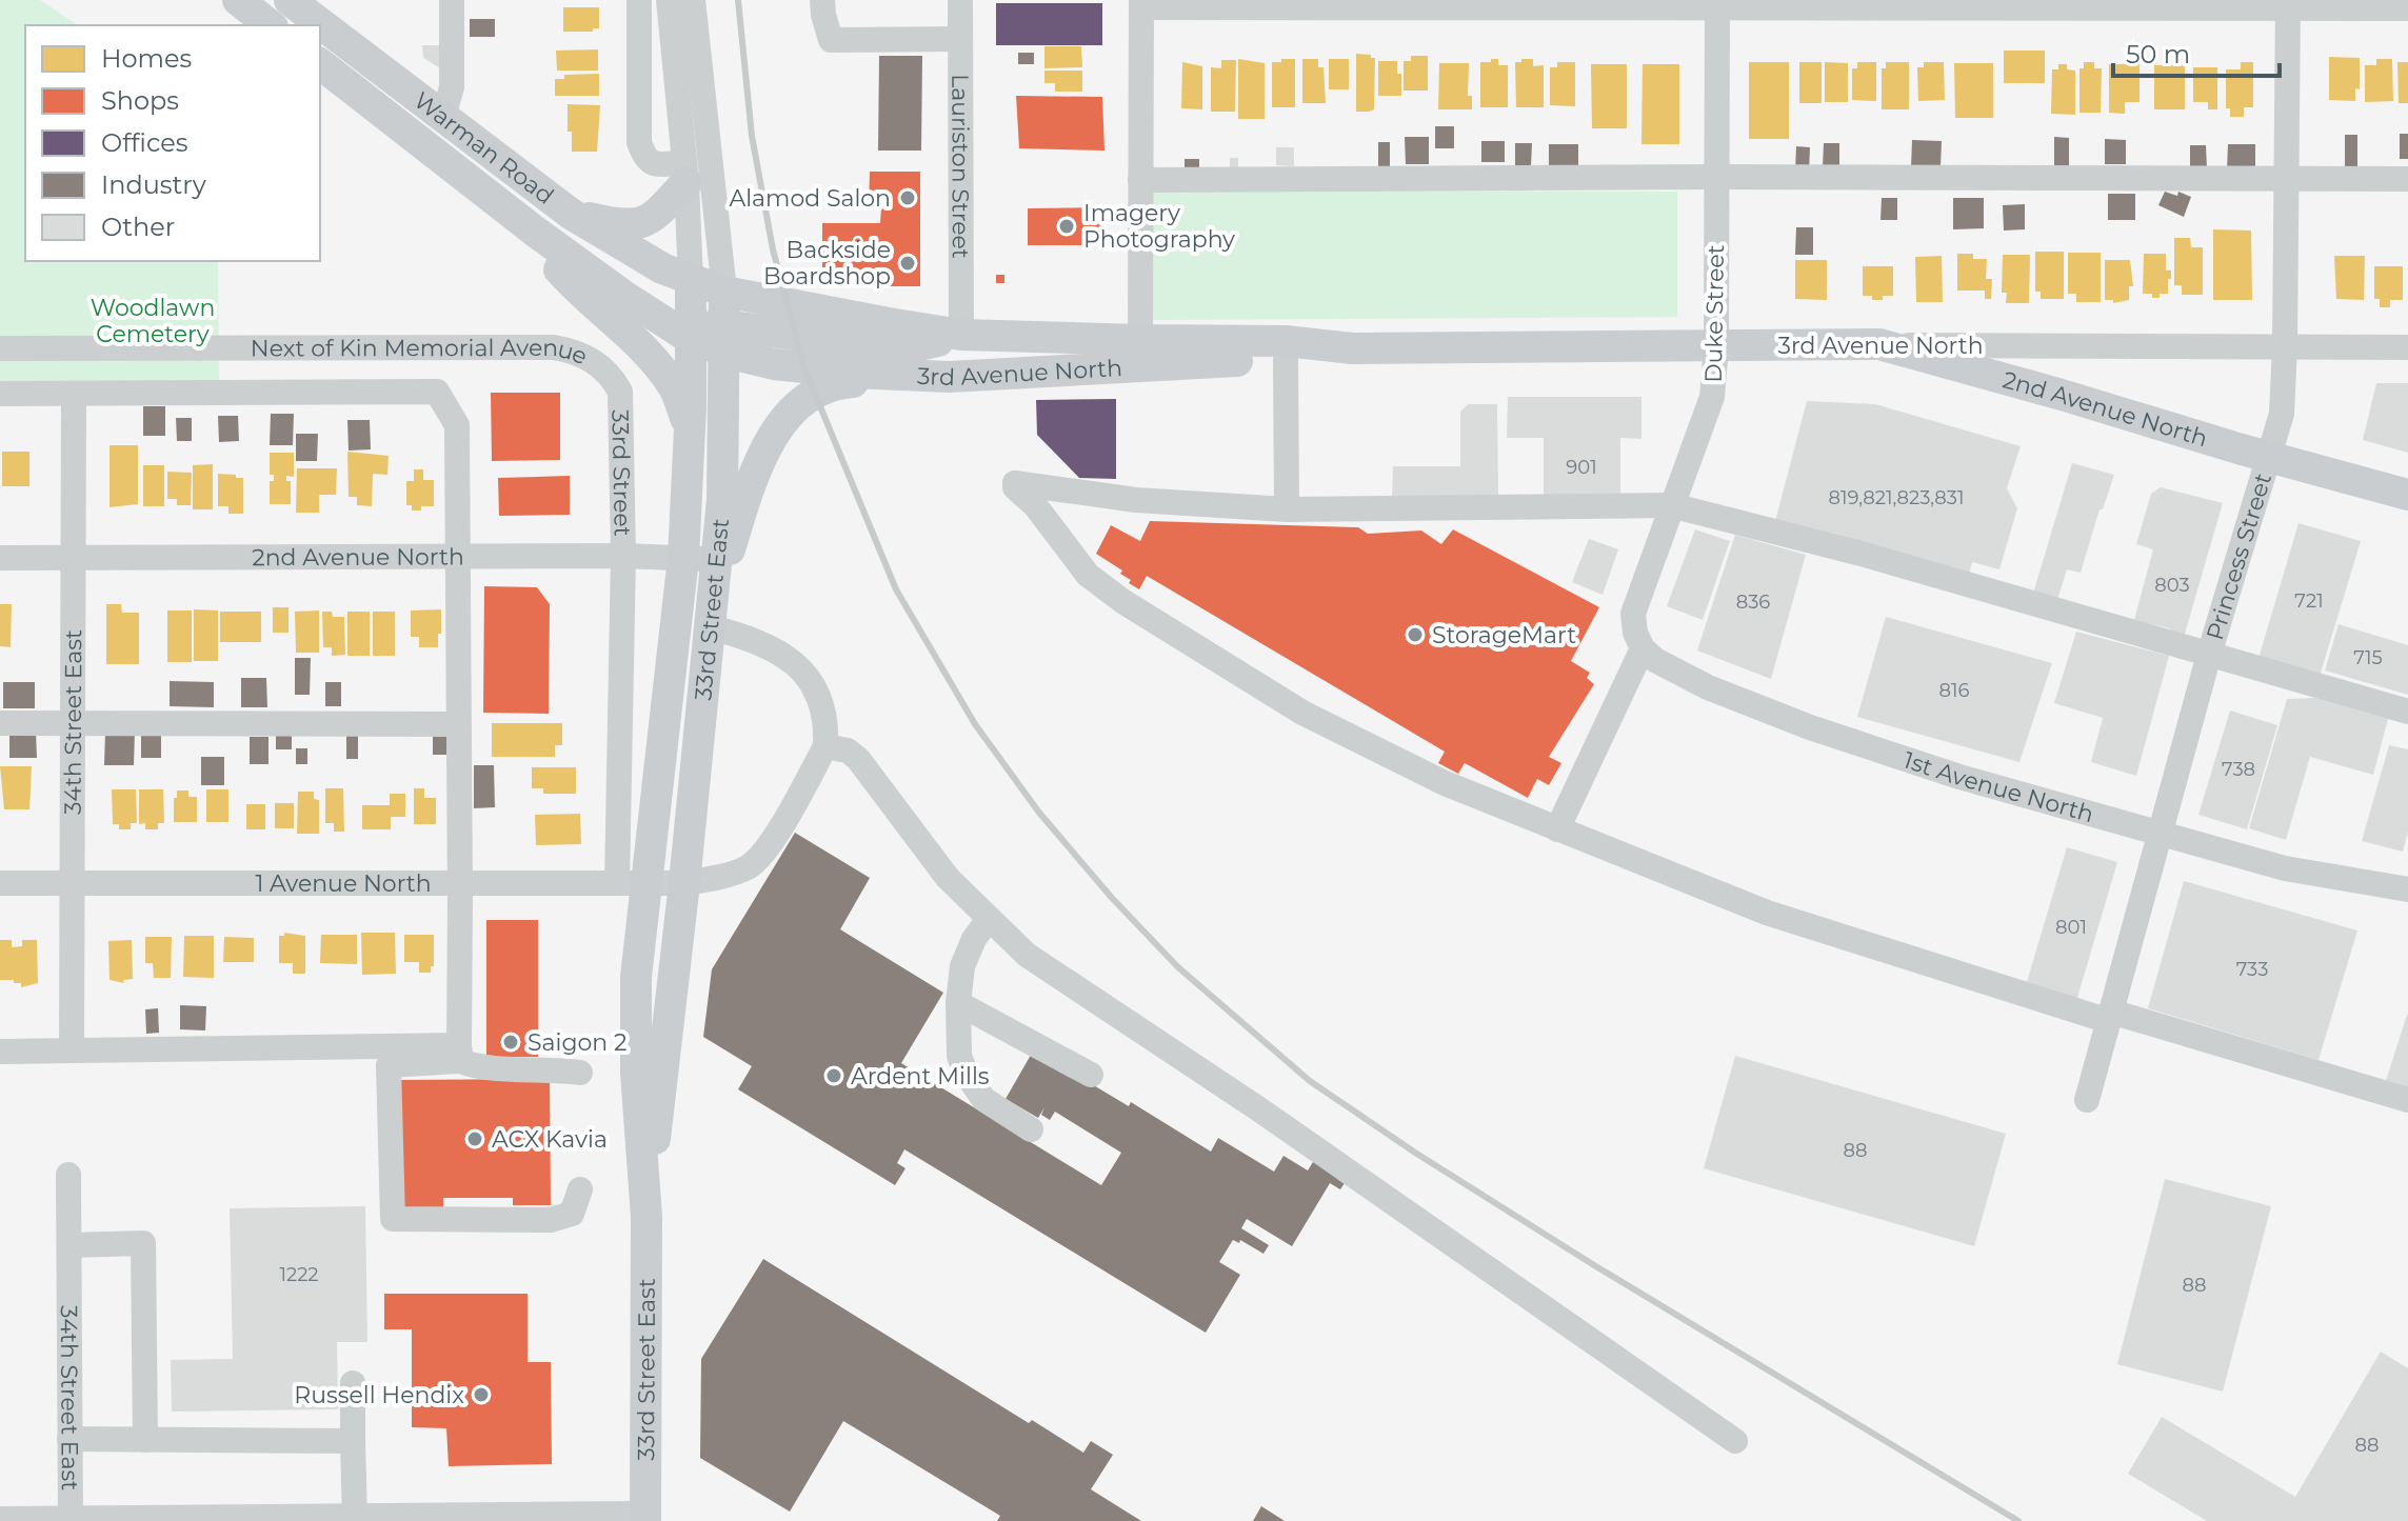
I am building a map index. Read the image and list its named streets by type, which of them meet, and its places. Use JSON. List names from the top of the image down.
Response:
{
  "streets": {
    "main road": [
      "Warman Road",
      "3rd Avenue North",
      "2nd Avenue North",
      "33rd Street East"
    ],
    "street": [
      "Lauriston Street",
      "Duke Street",
      "Next of Kin Memorial Avenue",
      "33rd Street",
      "Princess Street",
      "34th Street East",
      "1st Avenue North",
      "1 Avenue North"
    ]
  },
  "crossings": [
    ["Warman Road", "3rd Avenue North"],
    ["Warman Road", "33rd Street East"],
    ["Lauriston Street", "3rd Avenue North"],
    ["Duke Street", "3rd Avenue North"],
    ["Duke Street", "1st Avenue North"],
    ["3rd Avenue North", "2nd Avenue North"],
    ["3rd Avenue North", "Princess Street"],
    ["3rd Avenue North", "33rd Street East"],
    ["Next of Kin Memorial Avenue", "33rd Street"],
    ["2nd Avenue North", "33rd Street"],
    ["2nd Avenue North", "Princess Street"],
    ["2nd Avenue North", "33rd Street East"],
    ["2nd Avenue North", "34th Street East"],
    ["33rd Street", "33rd Street East"],
    ["Princess Street", "1st Avenue North"],
    ["33rd Street East", "1 Avenue North"],
    ["34th Street East", "1 Avenue North"]
  ],
  "parks": ["Woodlawn Cemetery"],
  "places": [
    "Alamod Salon",
    "Imagery Photography",
    "Backside Boardshop",
    "StorageMart",
    "Saigon 2",
    "Ardent Mills",
    "ACX Kavia",
    "Russell Hendix"
  ],
  "house_numbers": [
    "901",
    "819,821,823,831",
    "803",
    "721",
    "836",
    "715",
    "816",
    "738",
    "801",
    "733",
    "88",
    "1222",
    "88",
    "88"
  ],
  "legend": [
    "Homes",
    "Shops",
    "Offices",
    "Industry",
    "Other"
  ],
  "scale_bar": "50 m"
}
